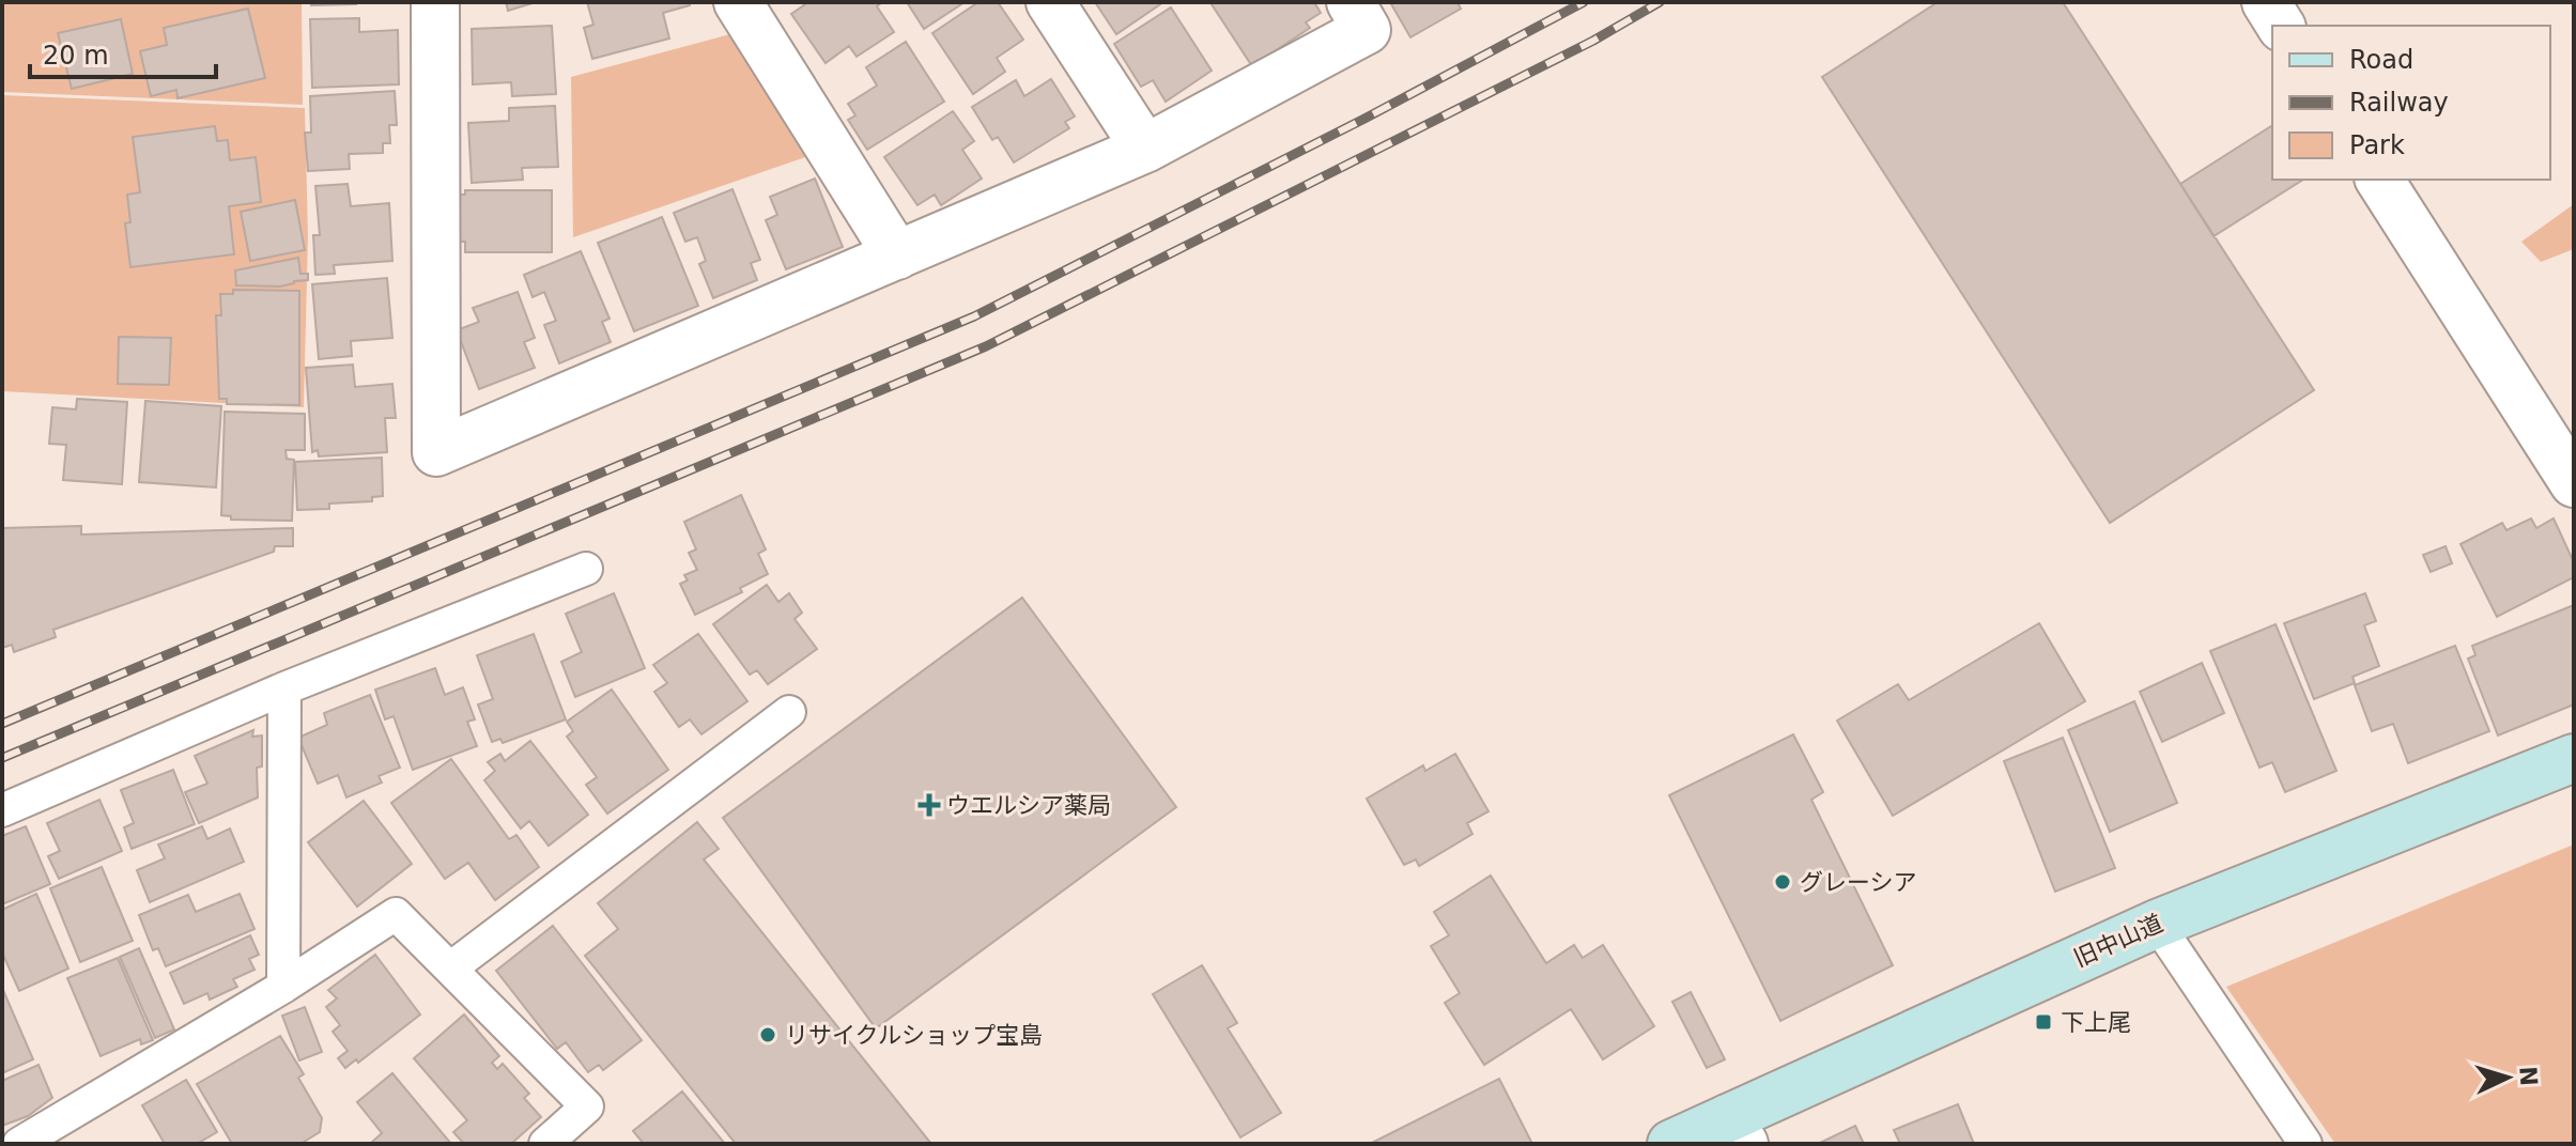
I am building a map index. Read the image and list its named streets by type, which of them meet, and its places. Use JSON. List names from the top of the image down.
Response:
{
  "streets": {
    "main road": ["旧中山道"]
  },
  "places": {
    "health": ["ウエルシア薬局"],
    "other": ["グレーシア", "リサイクルショップ宝島"],
    "transit": ["下上尾"]
  },
  "legend": ["Road", "Railway", "Park"],
  "scale_bar": "20 m",
  "north": "right"
}
